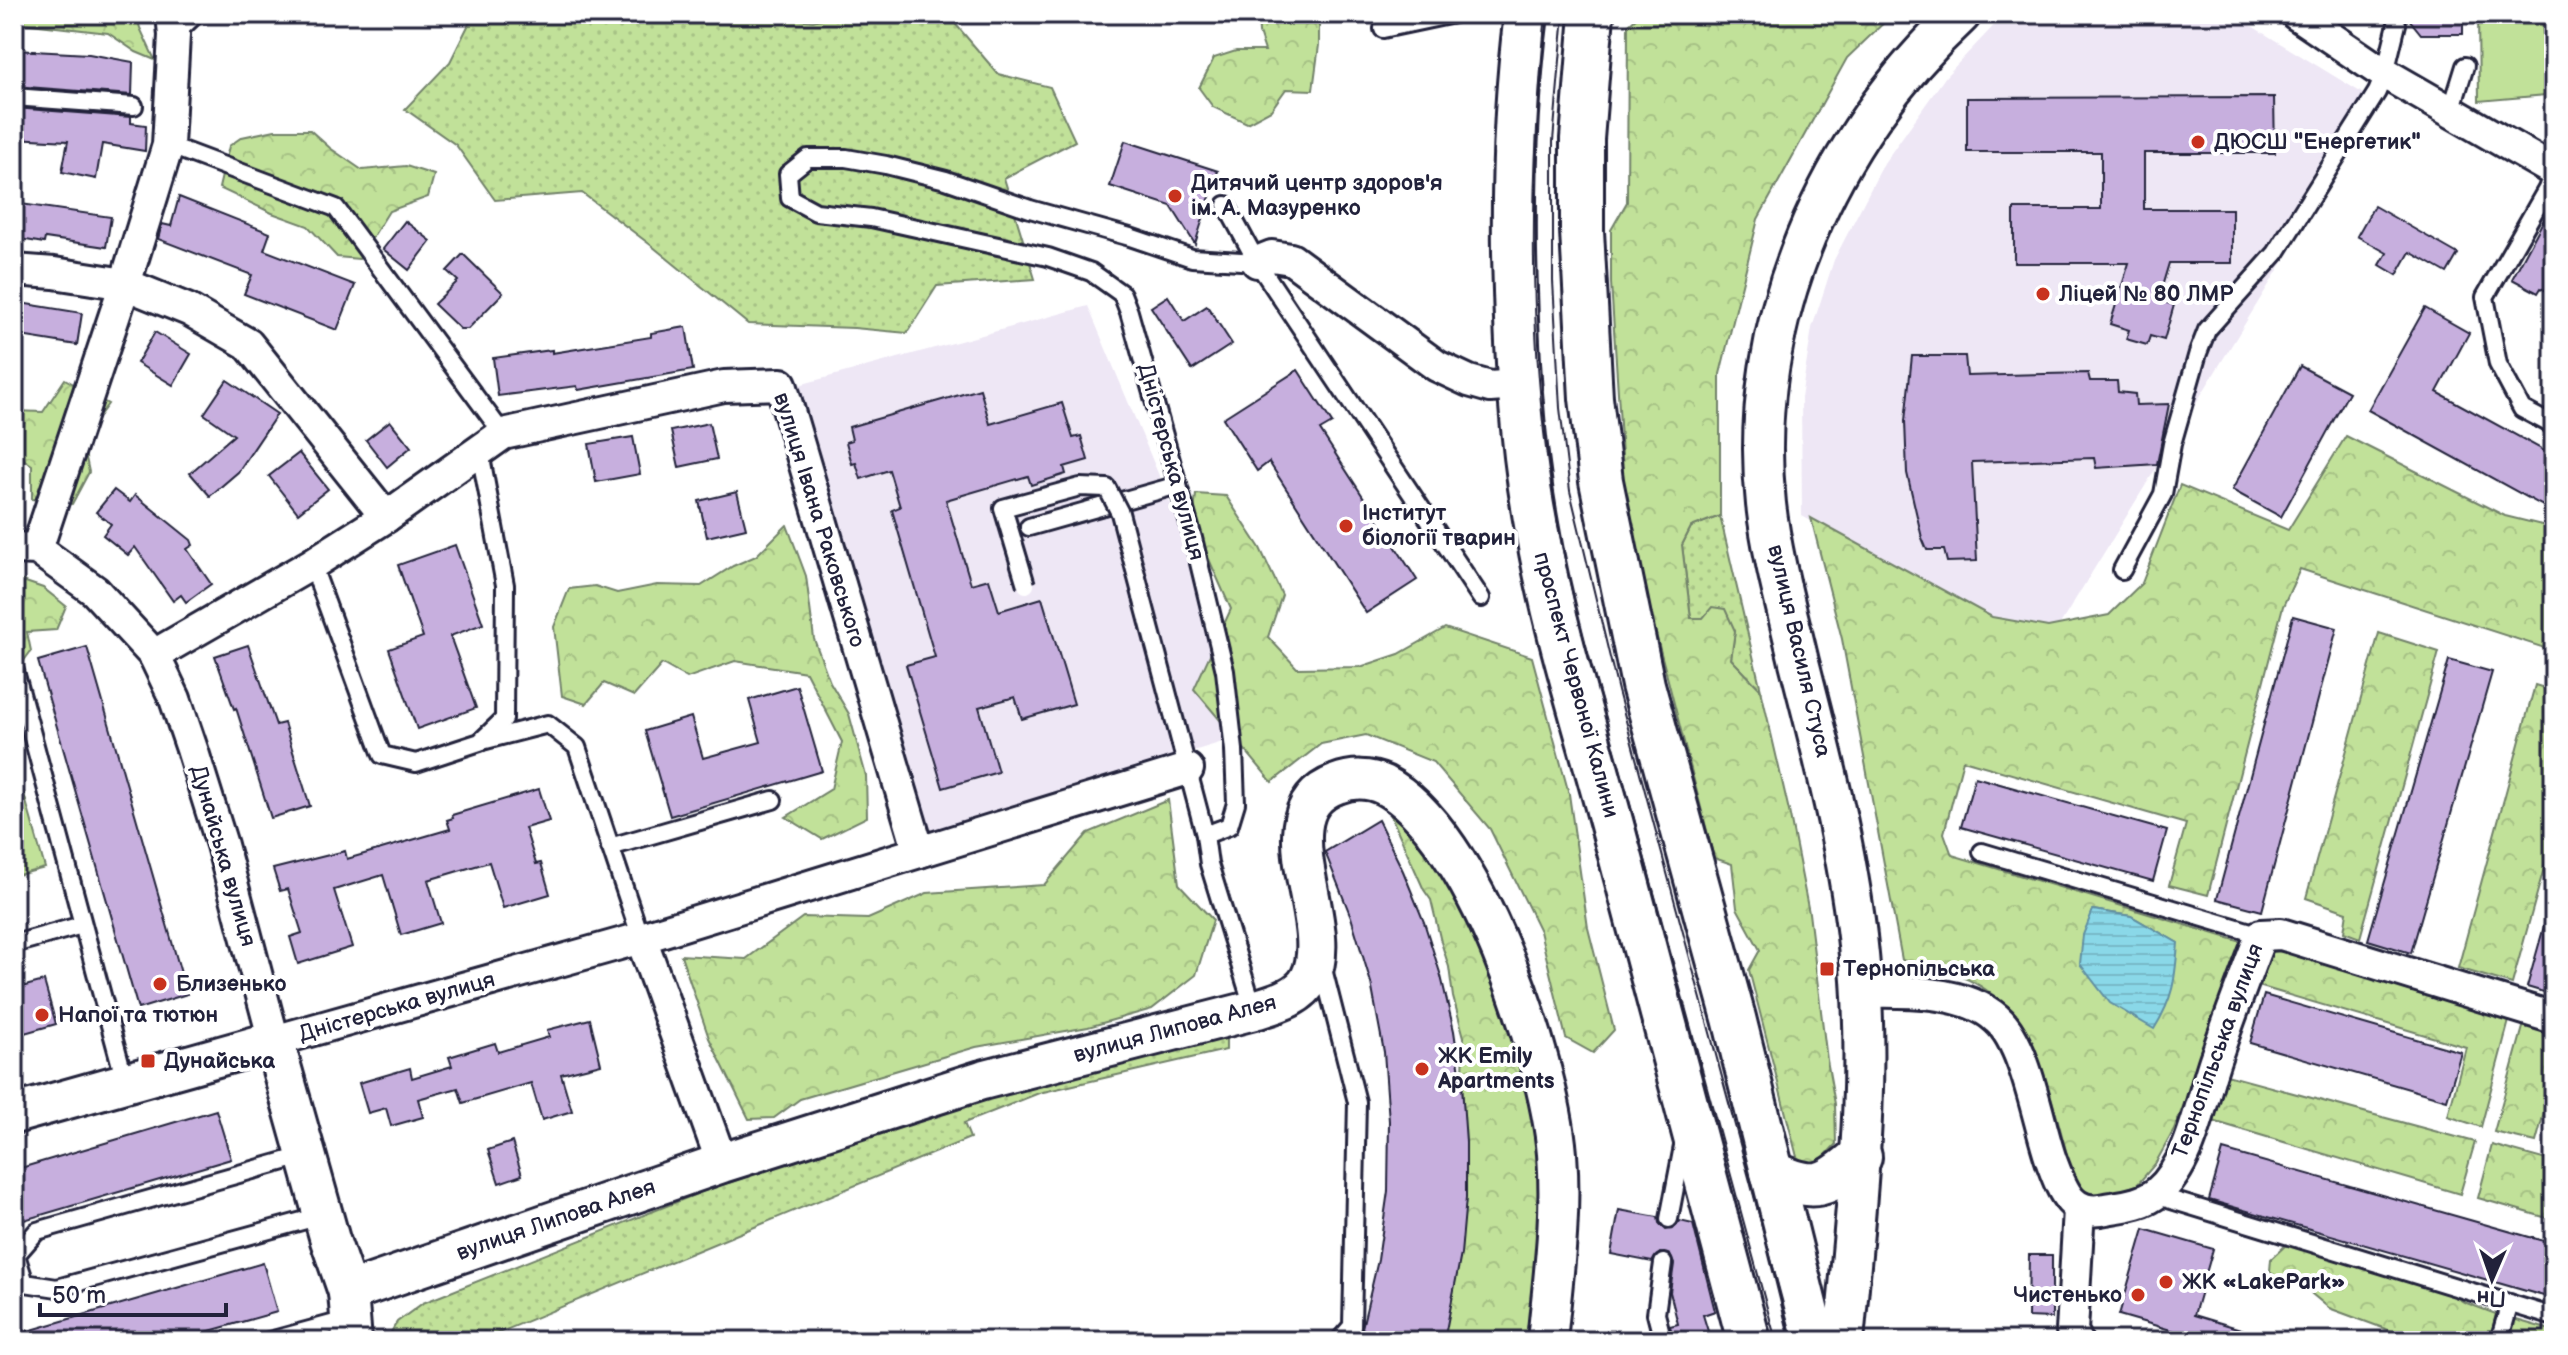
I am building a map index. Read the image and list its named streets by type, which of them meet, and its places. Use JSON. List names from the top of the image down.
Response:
{
  "streets": {
    "main road": ["проспект Червоної Калини"],
    "street": [
      "Дністерська вулиця",
      "вулиця Івана Раковського",
      "вулиця Василя Стуса",
      "Дунайська вулиця",
      "вулиця Липова Алея",
      "Тернопільська вулиця"
    ]
  },
  "crossings": [
    ["Дністерська вулиця", "вулиця Івана Раковського"],
    ["Дністерська вулиця", "Дунайська вулиця"],
    ["Дунайська вулиця", "вулиця Липова Алея"]
  ],
  "places": {
    "other": [
      "ДЮСШ \"Енергетик\"",
      "Дитячий центр здоров'я ім. А. Мазуренко",
      "Ліцей № 80 ЛМР",
      "Інститут біології тварин",
      "Близенько",
      "Напої та тютюн",
      "ЖК Emily Apartments",
      "ЖК «LakePark»",
      "Чистенько"
    ],
    "transit": ["Тернопільська", "Дунайська"]
  },
  "scale_bar": "50 m",
  "north": "bottom"
}
